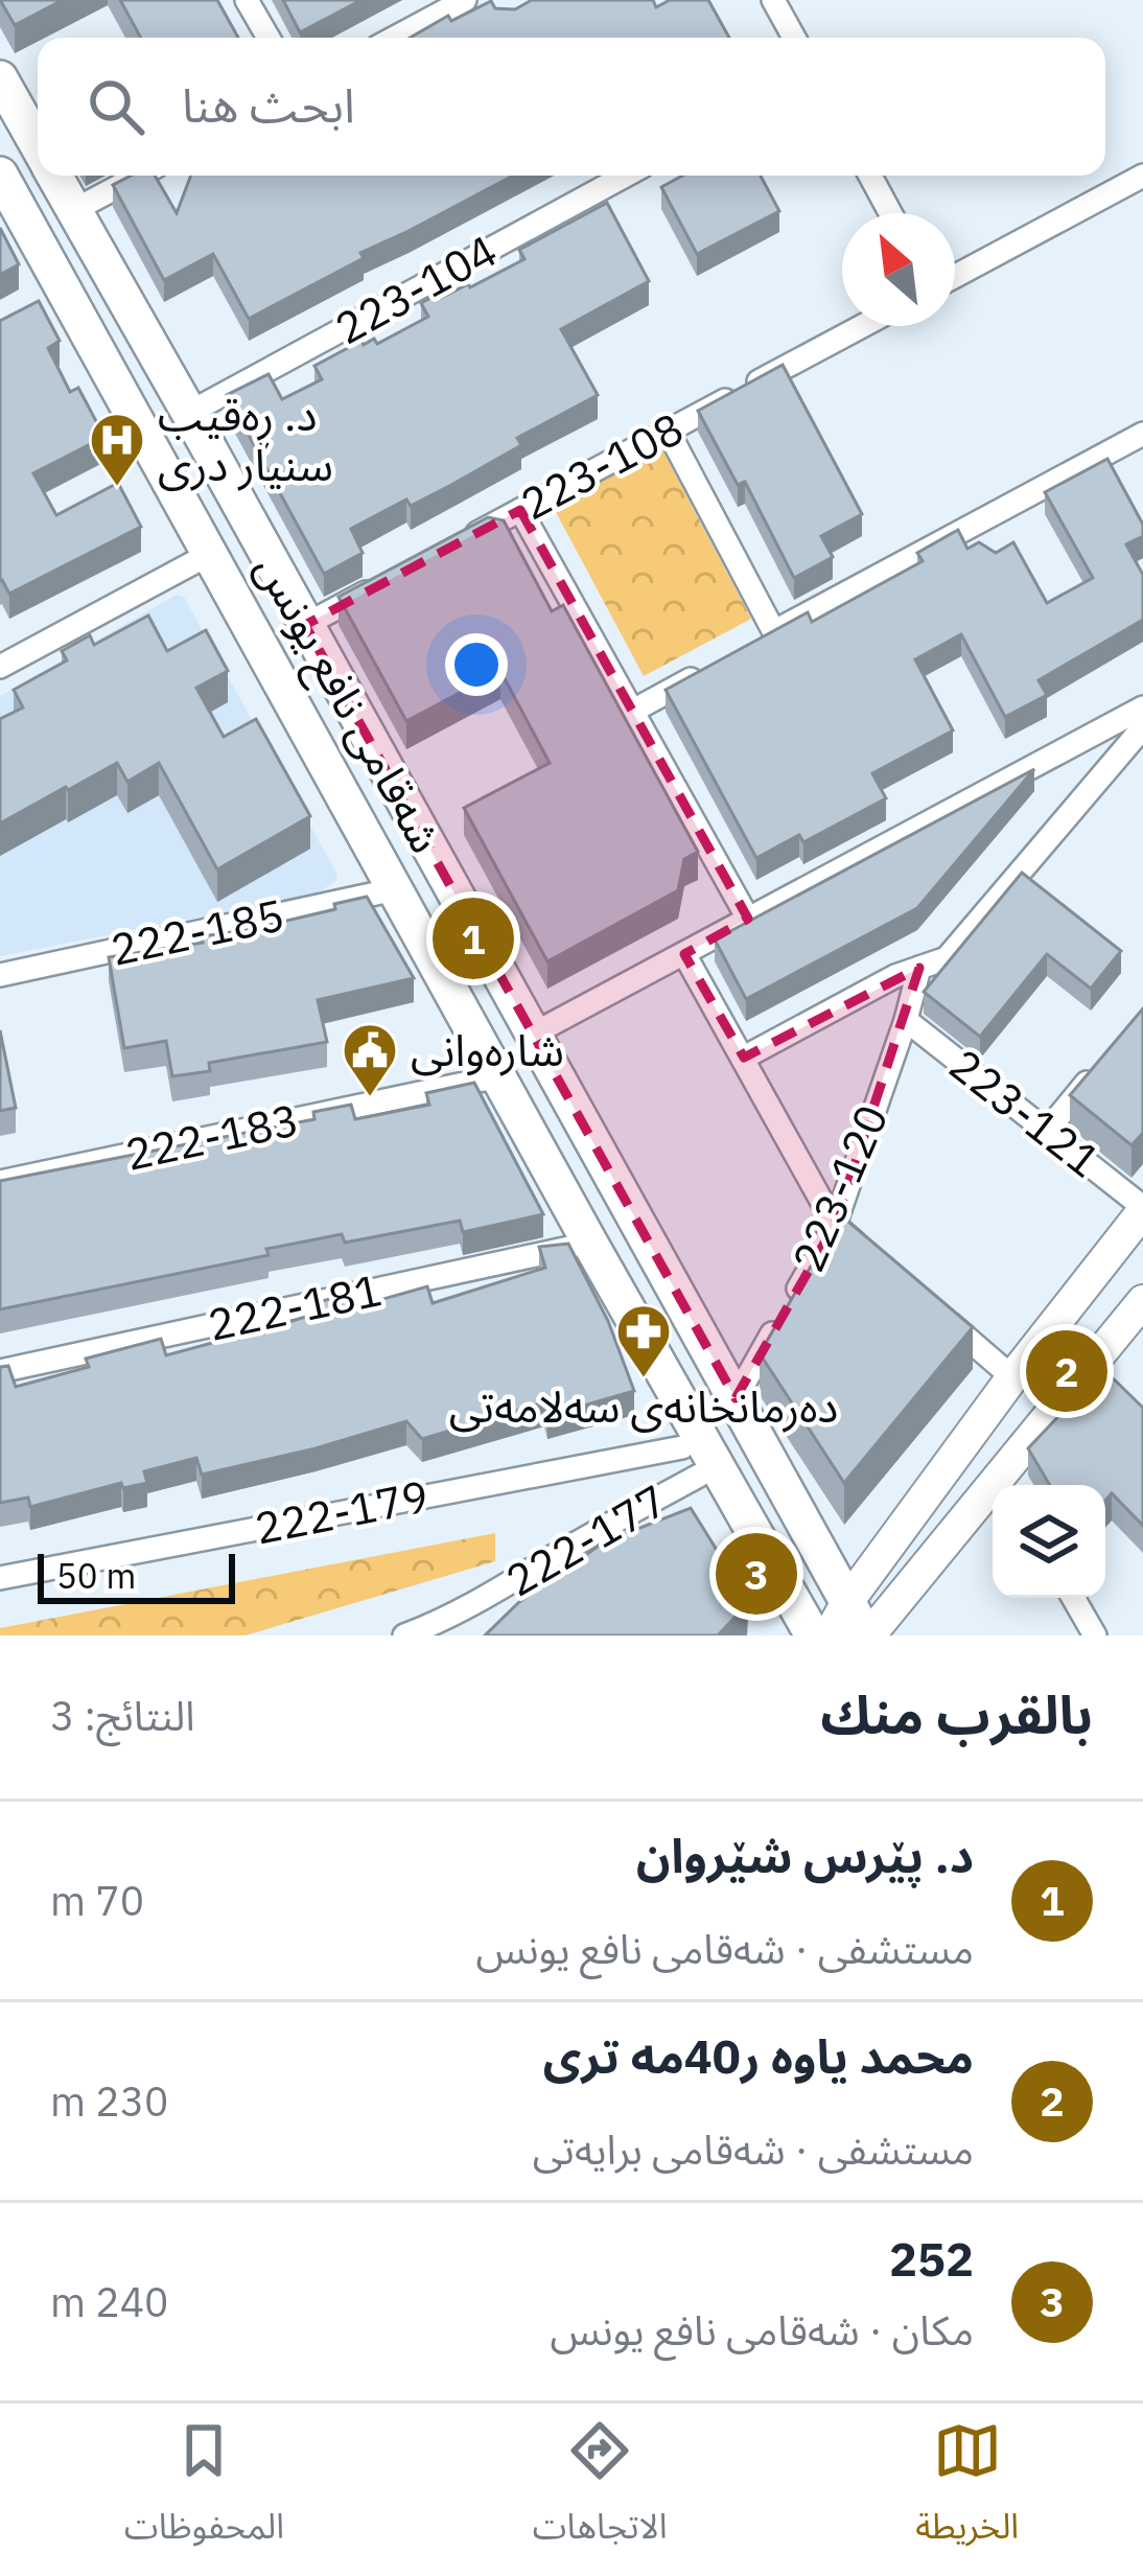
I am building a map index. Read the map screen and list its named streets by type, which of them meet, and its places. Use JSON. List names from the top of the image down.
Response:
{
  "streets": {
    "main road": ["شەقامی نافع یونس"],
    "street": [
      "223-104",
      "223-108",
      "222-185",
      "223-121",
      "222-183",
      "223-120",
      "222-181",
      "222-179",
      "222-177"
    ]
  },
  "crossings": [
    ["223-104", "شەقامی نافع یونس"],
    ["شەقامی نافع یونس", "222-185"],
    ["شەقامی نافع یونس", "222-183"],
    ["شەقامی نافع یونس", "223-120"],
    ["شەقامی نافع یونس", "222-181"],
    ["223-121", "223-120"],
    ["222-179", "222-177"]
  ],
  "places": {
    "hospital": ["د. ڕەقیب سنیار دری"],
    "public building": ["شارەوانی"],
    "pharmacy": ["دەرمانخانەی سەلامەتی"]
  },
  "scale_bar": "50 m",
  "north": "top left",
  "page": {
    "search": "ابحث هنا",
    "pins": ["1", "2", "3"],
    "scale": "50 m",
    "heading": ["بالقرب منك", "النتائج: 3"],
    "list": [
      {
        "mark": "1",
        "name": "د. پێرس شێروان",
        "note": "مستشفى · شەقامی نافع یونس",
        "value": "70 m"
      },
      {
        "mark": "2",
        "name": "محمد ياوه ر40مه ترى",
        "note": "مستشفى · شەقامی برایەتی",
        "value": "230 m"
      },
      {
        "mark": "3",
        "name": "252",
        "note": "مكان · شەقامی نافع یونس",
        "value": "240 m"
      }
    ],
    "nav": ["الخريطة", "الاتجاهات", "المحفوظات"]
  }
}
